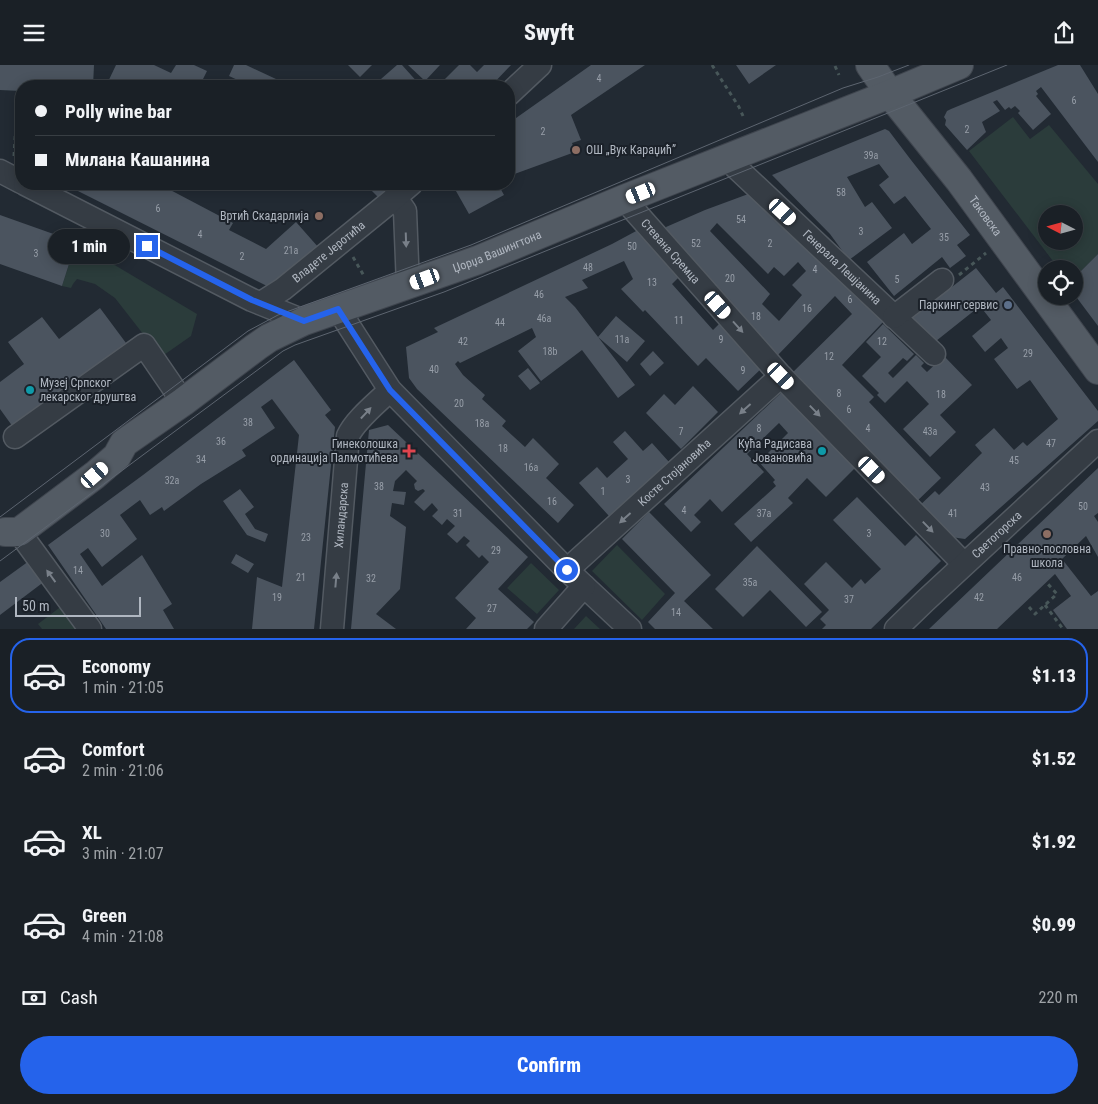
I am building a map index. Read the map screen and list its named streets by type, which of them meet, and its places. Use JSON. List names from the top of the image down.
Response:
{
  "streets": {
    "main road": ["Таковска", "Џорџа Вашингтона"],
    "street": [
      "Владете Јеротића",
      "Стевана Сремца",
      "Генерала Лешјанина",
      "Косте Стојановића",
      "Хиландарска",
      "Светогорска"
    ]
  },
  "crossings": [
    ["Таковска", "Џорџа Вашингтона"],
    ["Владете Јеротића", "Џорџа Вашингтона"],
    ["Џорџа Вашингтона", "Стевана Сремца"],
    ["Џорџа Вашингтона", "Генерала Лешјанина"],
    ["Стевана Сремца", "Косте Стојановића"],
    ["Стевана Сремца", "Светогорска"]
  ],
  "one_way": ["Стевана Сремца", "Косте Стојановића", "Хиландарска"],
  "places": {
    "other": [
      "ОШ „Вук Караџић”",
      "Вртић Скадарлија",
      "Паркинг сервис",
      "Музеј Српског лекарског друштва",
      "Кућа Радисава Јовановића",
      "Правно-пословна школа"
    ],
    "health": ["Гинеколошка ординација Палмотићева"]
  },
  "house_numbers": [
    "4",
    "6",
    "2",
    "2",
    "39a",
    "58",
    "6",
    "54",
    "3",
    "4",
    "35",
    "52",
    "2",
    "50",
    "21a",
    "3",
    "2",
    "48",
    "4",
    "20",
    "5",
    "13",
    "46",
    "6",
    "16",
    "18",
    "46a",
    "11",
    "44",
    "11a",
    "9",
    "42",
    "12",
    "18b",
    "29",
    "12",
    "40",
    "9",
    "8",
    "18",
    "20",
    "6",
    "38",
    "18a",
    "8",
    "4",
    "7",
    "43a",
    "36",
    "47",
    "18",
    "34",
    "45",
    "16a",
    "3",
    "32a",
    "38",
    "43",
    "1",
    "16",
    "50",
    "4",
    "31",
    "37a",
    "41",
    "30",
    "3",
    "23",
    "29",
    "14",
    "21",
    "46",
    "32",
    "35a",
    "19",
    "42",
    "37",
    "27",
    "14"
  ],
  "scale_bar": "50 m",
  "north": "left",
  "page": {
    "header": "Swyft",
    "banner": ["Polly wine bar", "Милана Кашанина"],
    "bubble": "1 min",
    "scale": "50 m",
    "list": [
      {
        "name": "Economy",
        "note": "1 min · 21:05",
        "value": "$1.13"
      },
      {
        "name": "Comfort",
        "note": "2 min · 21:06",
        "value": "$1.52"
      },
      {
        "name": "XL",
        "note": "3 min · 21:07",
        "value": "$1.92"
      },
      {
        "name": "Green",
        "note": "4 min · 21:08",
        "value": "$0.99"
      }
    ],
    "pay": ["Cash", "220 m"],
    "buttons": "Confirm"
  }
}
